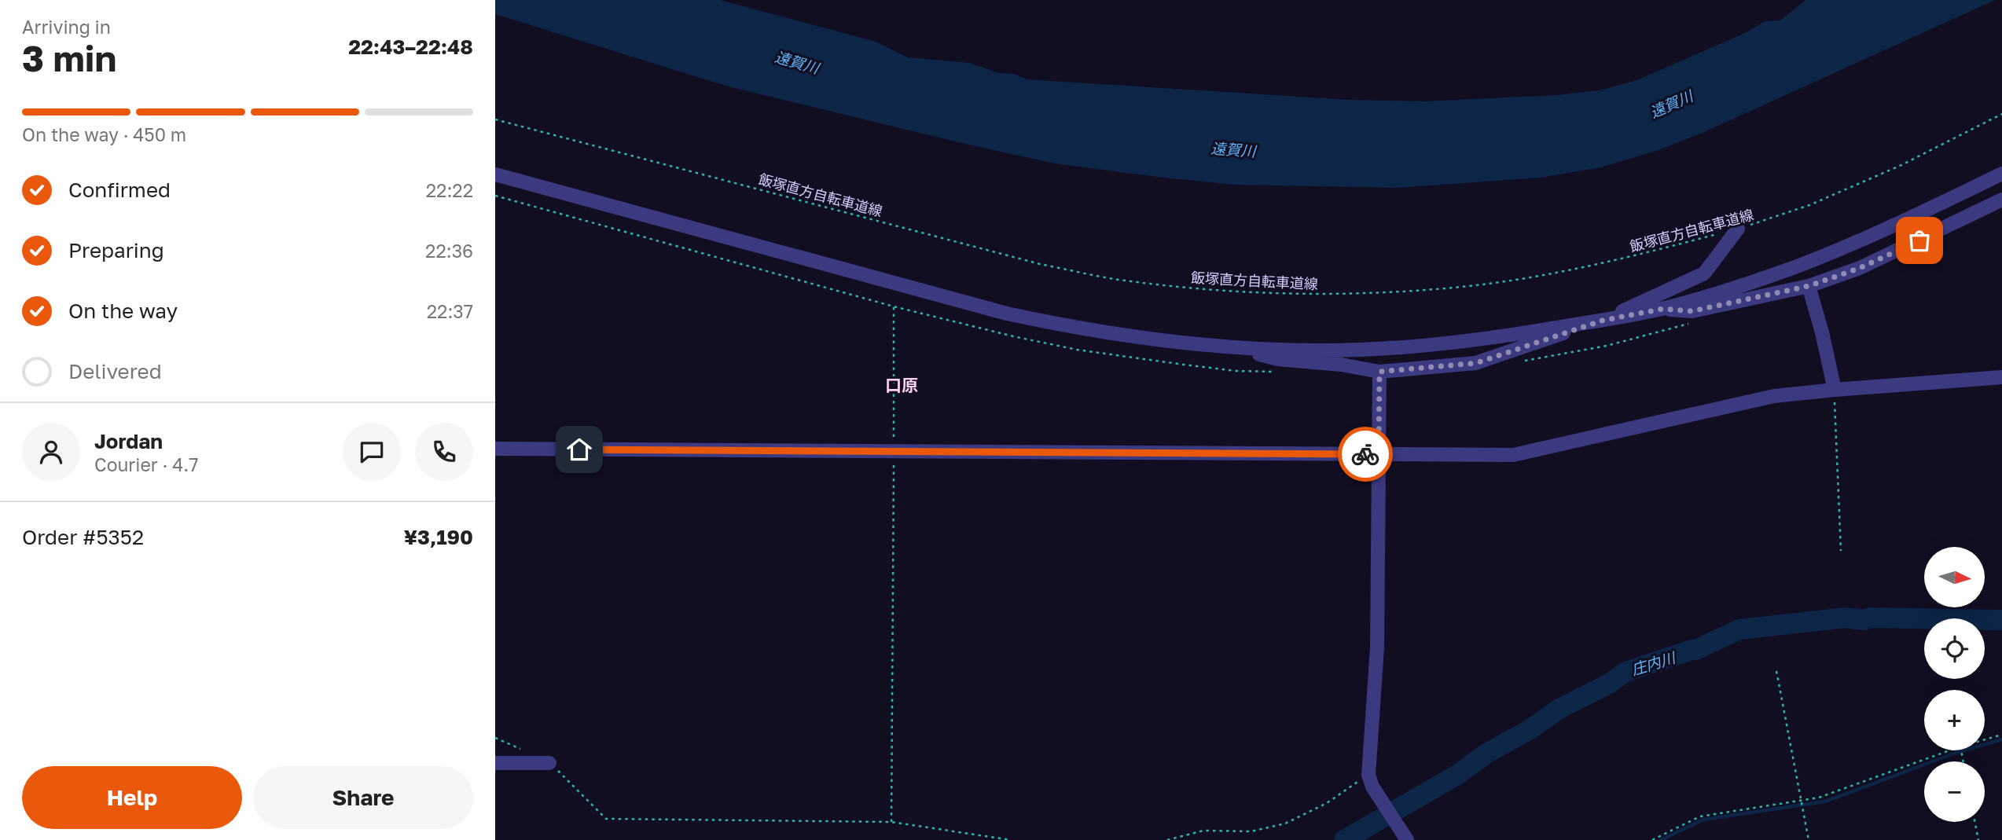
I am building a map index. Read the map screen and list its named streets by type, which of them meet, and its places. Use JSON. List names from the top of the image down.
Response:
{
  "streets": {
    "path": ["飯塚直方自転車道線"]
  },
  "districts": ["口原"],
  "water": ["遠賀川", "庄内川"],
  "north": "right",
  "page": {
    "heading": ["3 min", "Arriving in", "22:43–22:48"],
    "panel": [
      "Jordan",
      "Courier · 4.7",
      "Order #5352",
      "¥3,190"
    ],
    "bar": "On the way · 450 m",
    "list": [
      ["Confirmed", "22:22"],
      ["Preparing", "22:36"],
      ["On the way", "22:37"],
      "Delivered"
    ],
    "map_buttons": ["+", "−"],
    "buttons": ["Help", "Share"]
  }
}
